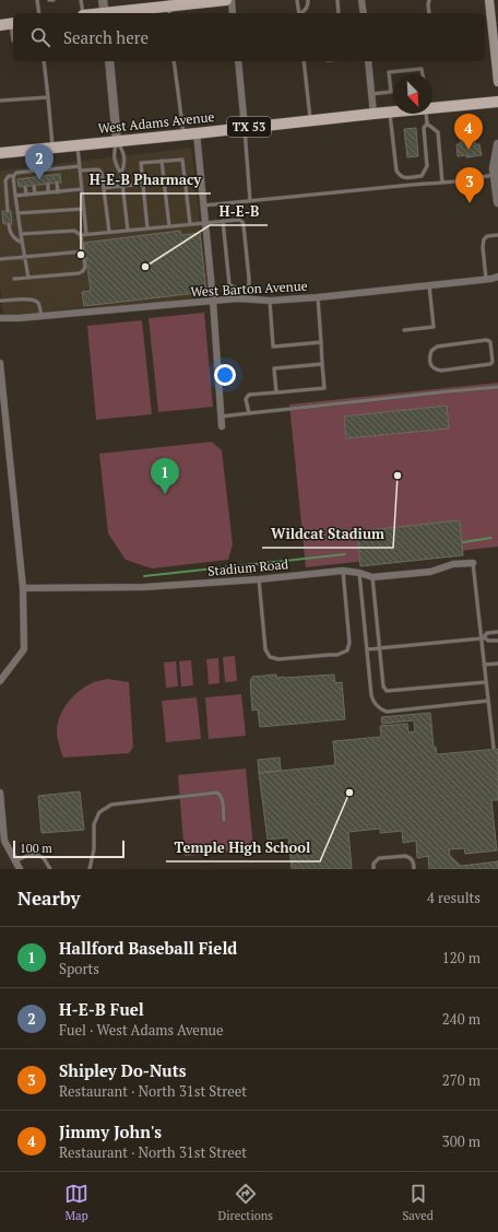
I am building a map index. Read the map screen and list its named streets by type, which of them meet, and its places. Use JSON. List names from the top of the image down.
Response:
{
  "streets": {
    "main road": ["West Adams Avenue", "TX 53"],
    "street": ["West Barton Avenue", "Stadium Road"]
  },
  "places": [
    "H-E-B Pharmacy",
    "H-E-B",
    "Wildcat Stadium",
    "Temple High School"
  ],
  "scale_bar": "100 m",
  "north": "bottom right",
  "page": {
    "search": "Search here",
    "pins": [
      "4",
      "2",
      "3",
      "1"
    ],
    "scale": "100 m",
    "heading": ["Nearby", "4 results"],
    "list": [
      {
        "mark": "1",
        "name": "Hallford Baseball Field",
        "note": "Sports",
        "value": "120 m"
      },
      {
        "mark": "2",
        "name": "H-E-B Fuel",
        "note": "Fuel · West Adams Avenue",
        "value": "240 m"
      },
      {
        "mark": "3",
        "name": "Shipley Do-Nuts",
        "note": "Restaurant · North 31st Street",
        "value": "270 m"
      },
      {
        "mark": "4",
        "name": "Jimmy John's",
        "note": "Restaurant · North 31st Street",
        "value": "300 m"
      }
    ],
    "nav": ["Map", "Directions", "Saved"]
  }
}
